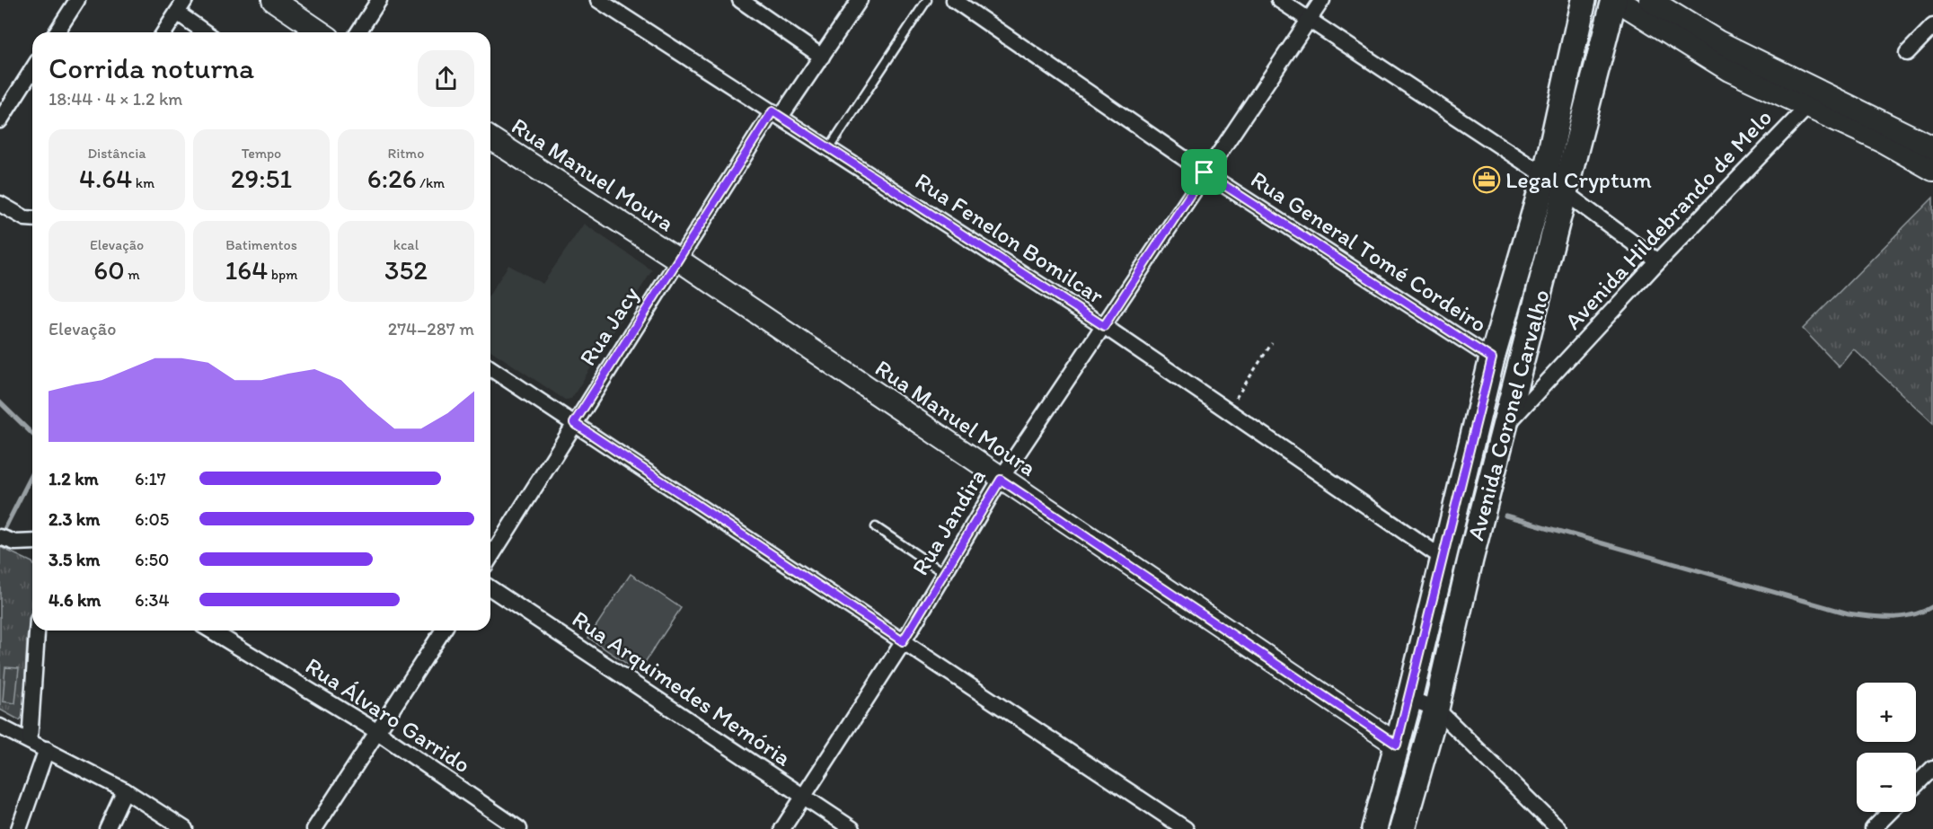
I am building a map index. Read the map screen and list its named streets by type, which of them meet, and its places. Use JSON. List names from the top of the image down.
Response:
{
  "streets": {
    "main road": ["Avenida Coronel Carvalho"],
    "street": [
      "Rua Manuel Moura",
      "Avenida Hildebrando de Melo",
      "Rua Fenelon Bomilcar",
      "Rua General Tomé Cordeiro",
      "Rua Jacy",
      "Rua Jandira",
      "Rua Arquimedes Memória",
      "Rua Álvaro Garrido"
    ]
  },
  "crossings": [
    ["Rua Manuel Moura", "Rua Jacy"],
    ["Rua Manuel Moura", "Avenida Coronel Carvalho"],
    ["Rua Manuel Moura", "Rua Jandira"],
    ["Avenida Hildebrando de Melo", "Avenida Coronel Carvalho"],
    ["Rua Fenelon Bomilcar", "Rua Jacy"],
    ["Rua Fenelon Bomilcar", "Avenida Coronel Carvalho"],
    ["Rua Fenelon Bomilcar", "Rua Jandira"],
    ["Rua General Tomé Cordeiro", "Avenida Coronel Carvalho"],
    ["Rua General Tomé Cordeiro", "Rua Jandira"],
    ["Rua Jandira", "Rua Arquimedes Memória"]
  ],
  "places": {
    "office": ["Legal Cryptum"]
  },
  "page": {
    "heading": ["Corrida noturna", "18:44 · 4 × 1.2 km"],
    "stats": [
      ["Distância", "4.64 km"],
      ["Tempo", "29:51"],
      ["Ritmo", "6:26 /km"],
      ["Elevação", "60 m"],
      ["Batimentos", "164 bpm"],
      ["kcal", "352"]
    ],
    "chart": ["Elevação", "274–287 m"],
    "list": [
      {
        "name": "1.2 km",
        "note": "6:17"
      },
      {
        "name": "2.3 km",
        "note": "6:05"
      },
      {
        "name": "3.5 km",
        "note": "6:50"
      },
      {
        "name": "4.6 km",
        "note": "6:34"
      }
    ],
    "map_buttons": ["+", "−"]
  }
}
